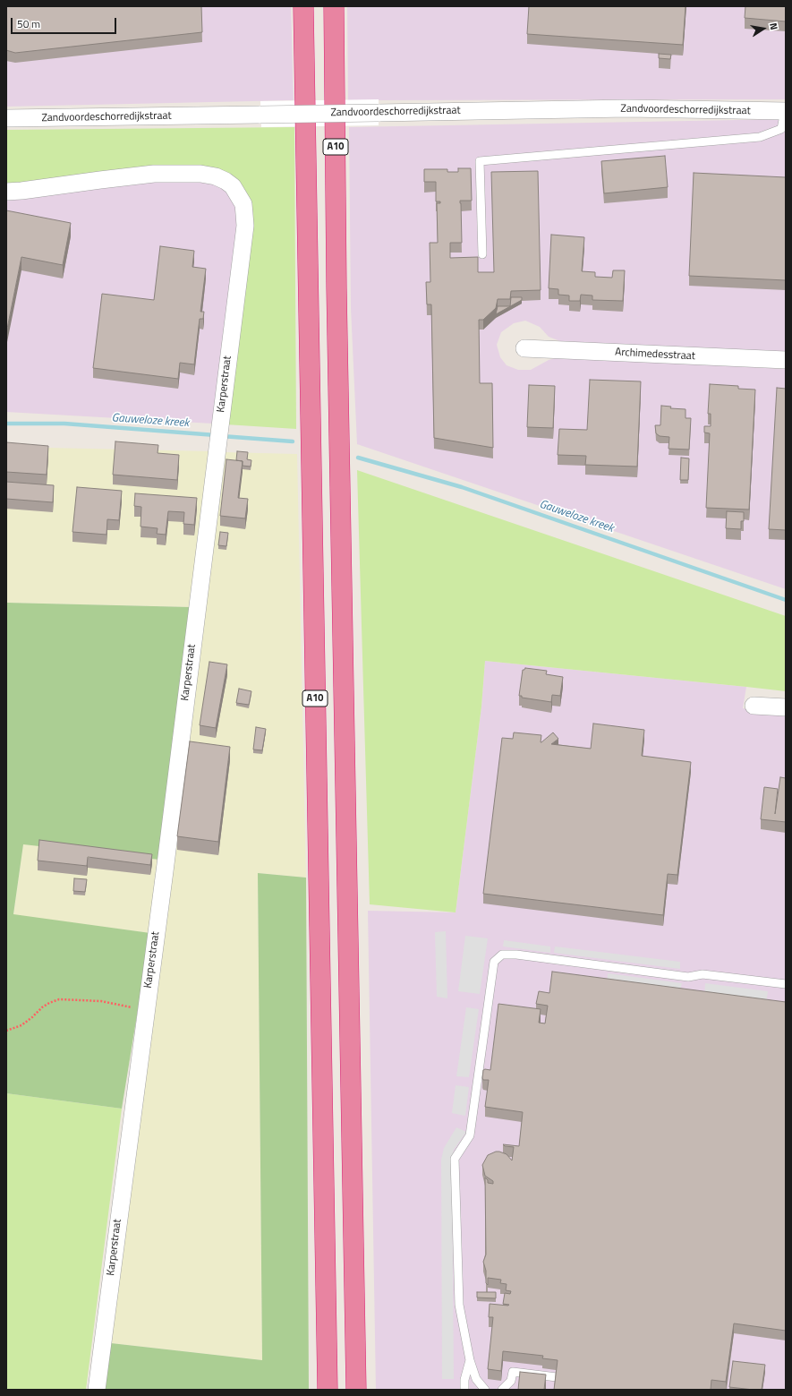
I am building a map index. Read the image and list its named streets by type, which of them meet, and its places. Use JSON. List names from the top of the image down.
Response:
{
  "streets": {
    "highway": ["A10"],
    "street": ["Zandvoordeschorredijkstraat", "Archimedesstraat", "Karperstraat"]
  },
  "water": ["Gauweloze kreek"],
  "scale_bar": "50 m",
  "north": "right"
}
